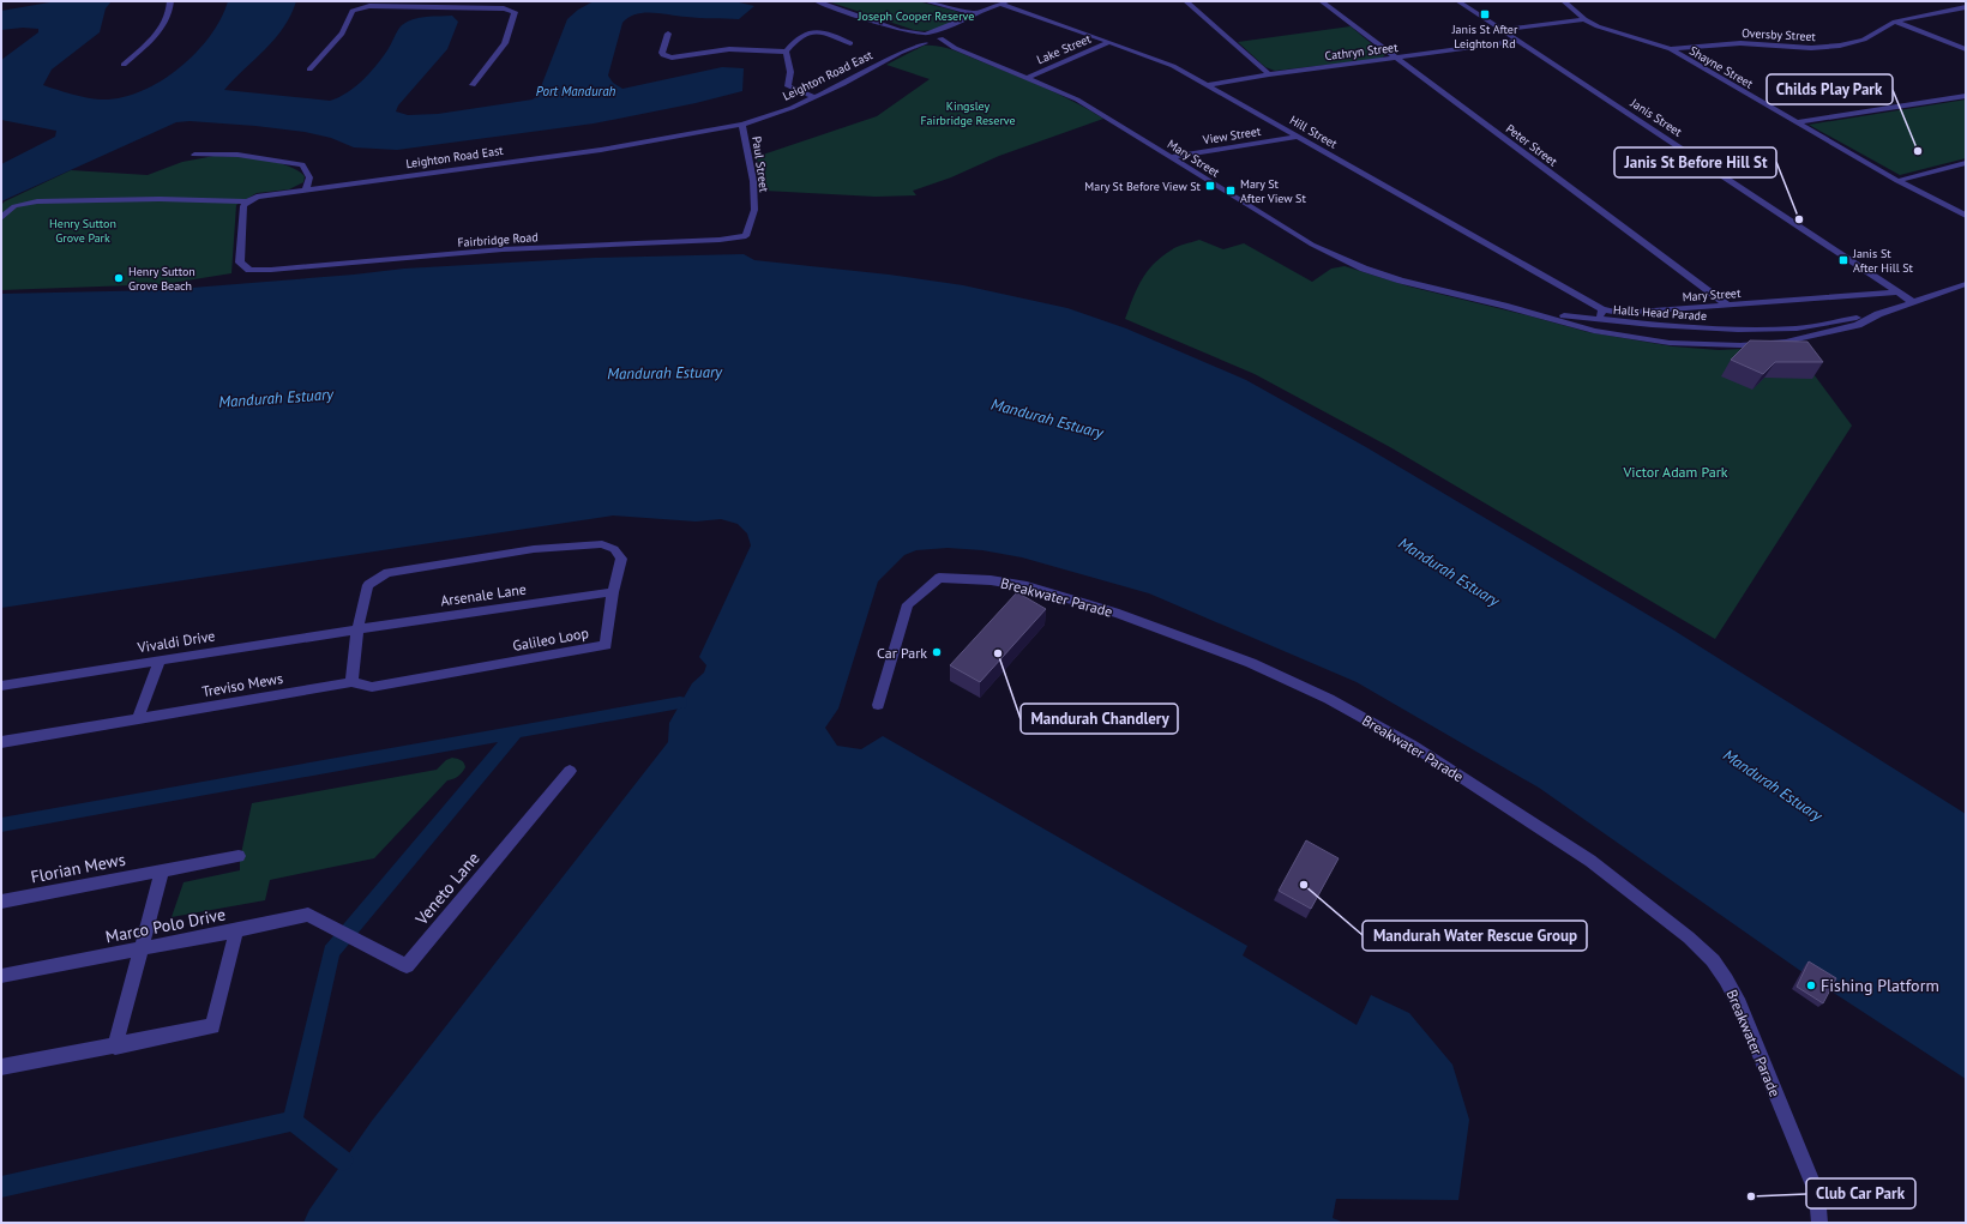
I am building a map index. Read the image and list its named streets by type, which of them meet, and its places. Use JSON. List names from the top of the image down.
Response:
{
  "streets": {
    "street": [
      "Oversby Street",
      "Lake Street",
      "Cathryn Street",
      "Shayne Street",
      "Leighton Road East",
      "Janis Street",
      "Hill Street",
      "View Street",
      "Peter Street",
      "Mary Street",
      "Paul Street",
      "Fairbridge Road",
      "Halls Head Parade",
      "Arsenale Lane",
      "Breakwater Parade",
      "Galileo Loop",
      "Vivaldi Drive",
      "Treviso Mews",
      "Florian Mews",
      "Veneto Lane",
      "Marco Polo Drive"
    ]
  },
  "crossings": [
    ["Oversby Street", "Shayne Street"],
    ["Lake Street", "Hill Street"],
    ["Lake Street", "Mary Street"],
    ["Cathryn Street", "Janis Street"],
    ["Cathryn Street", "Hill Street"],
    ["Cathryn Street", "Peter Street"],
    ["Leighton Road East", "Mary Street"],
    ["Leighton Road East", "Paul Street"],
    ["Leighton Road East", "Fairbridge Road"],
    ["Janis Street", "Mary Street"],
    ["Janis Street", "Halls Head Parade"],
    ["Hill Street", "View Street"],
    ["Hill Street", "Mary Street"],
    ["View Street", "Mary Street"],
    ["Peter Street", "Mary Street"],
    ["Mary Street", "Halls Head Parade"],
    ["Paul Street", "Fairbridge Road"],
    ["Arsenale Lane", "Galileo Loop"],
    ["Arsenale Lane", "Vivaldi Drive"],
    ["Galileo Loop", "Vivaldi Drive"],
    ["Galileo Loop", "Treviso Mews"],
    ["Veneto Lane", "Marco Polo Drive"]
  ],
  "water": ["Port Mandurah", "Mandurah Estuary"],
  "parks": [
    "Joseph Cooper Reserve",
    "Kingsley Fairbridge Reserve",
    "Henry Sutton Grove Park",
    "Victor Adam Park"
  ],
  "places": {
    "transit": [
      "Janis St After Leighton Rd",
      "Mary St Before View St",
      "Mary St After View St",
      "Janis St After Hill St"
    ],
    "other": [
      "Childs Play Park",
      "Janis St Before Hill St",
      "Henry Sutton Grove Beach",
      "Car Park",
      "Mandurah Chandlery",
      "Mandurah Water Rescue Group",
      "Fishing Platform",
      "Club Car Park"
    ]
  }
}
